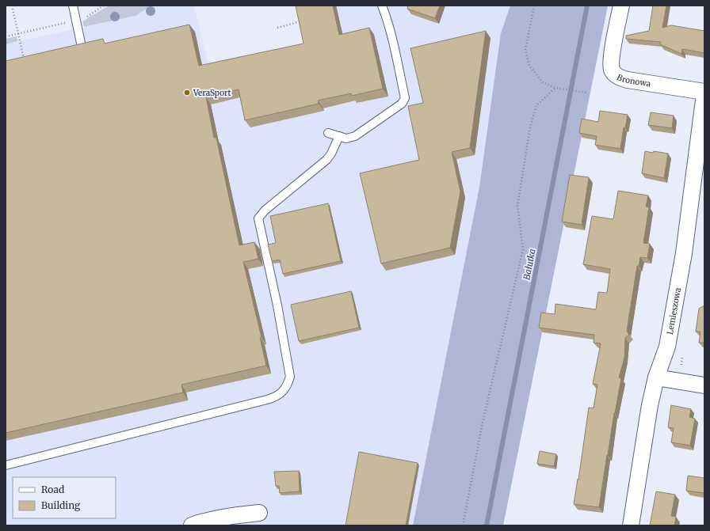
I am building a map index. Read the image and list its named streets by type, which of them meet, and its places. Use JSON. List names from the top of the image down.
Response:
{
  "streets": {
    "street": ["Bronowa", "Lemieszowa"]
  },
  "water": ["Bałutka"],
  "places": ["VeraSport"],
  "legend": ["Road", "Building"]
}
